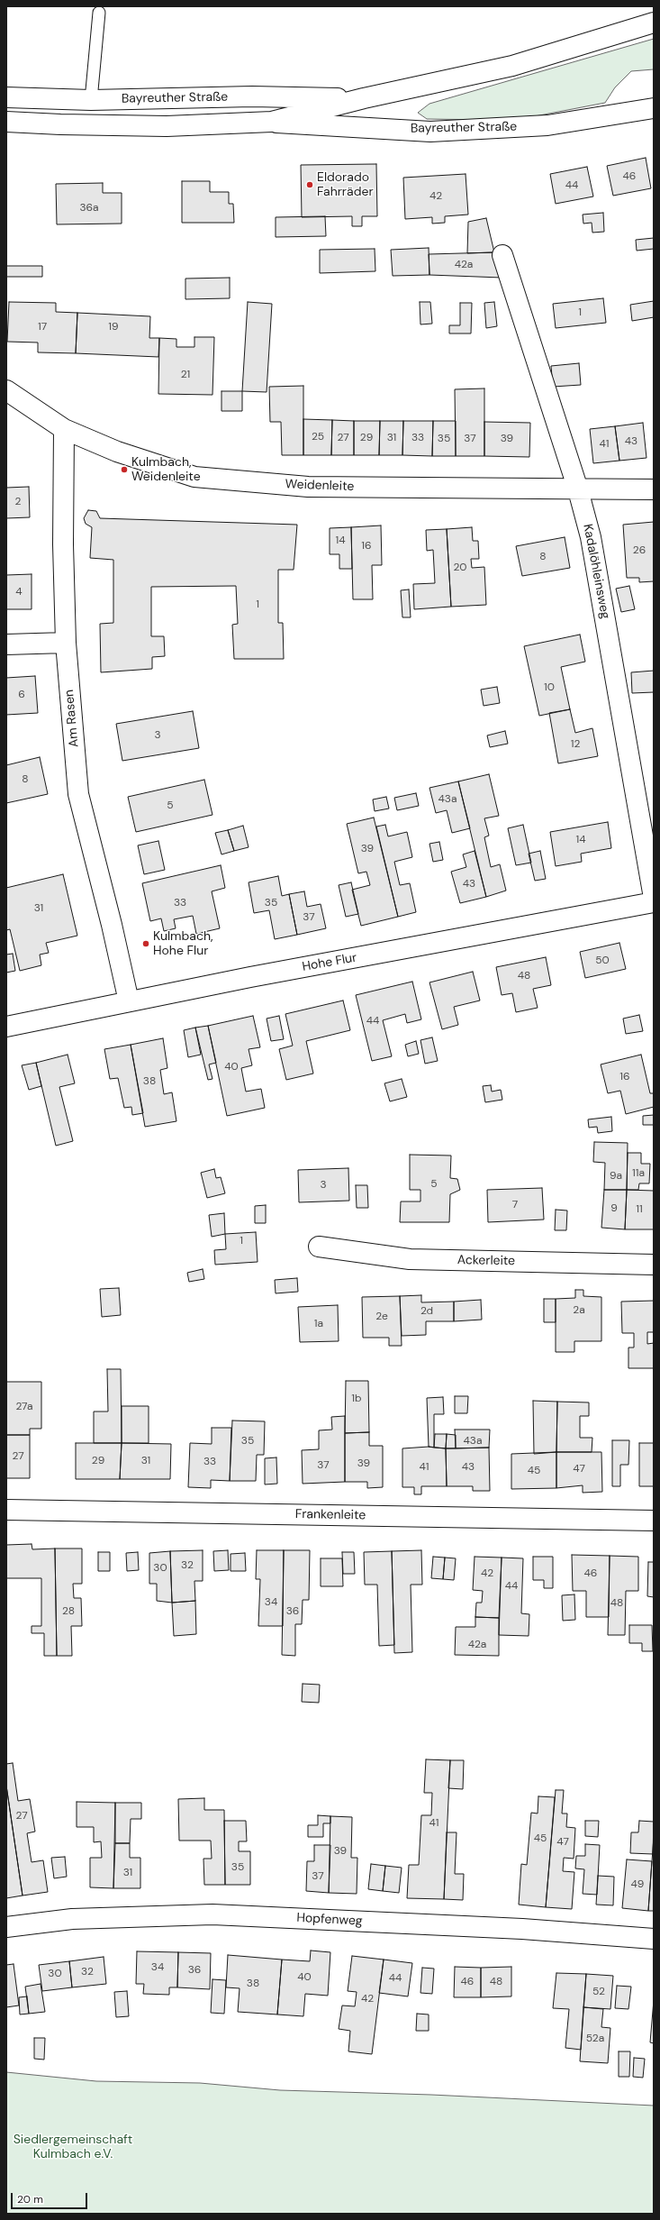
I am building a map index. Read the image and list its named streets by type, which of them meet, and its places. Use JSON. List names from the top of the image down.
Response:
{
  "streets": {
    "street": [
      "Bayreuther Straße",
      "Weidenleite",
      "Kadalöhleinsweg",
      "Am Rasen",
      "Hohe Flur",
      "Ackerleite",
      "Frankenleite",
      "Hopfenweg"
    ]
  },
  "crossings": [
    ["Weidenleite", "Kadalöhleinsweg"],
    ["Weidenleite", "Am Rasen"],
    ["Am Rasen", "Hohe Flur"]
  ],
  "parks": ["Siedlergemeinschaft Kulmbach e.V."],
  "places": ["Eldorado Fahrräder", "Kulmbach, Weidenleite", "Kulmbach, Hohe Flur"],
  "house_numbers": [
    "46",
    "44",
    "42",
    "36a",
    "42a",
    "1",
    "17",
    "19",
    "21",
    "25",
    "27",
    "29",
    "31",
    "33",
    "35",
    "37",
    "39",
    "43",
    "41",
    "2",
    "14",
    "16",
    "26",
    "8",
    "20",
    "4",
    "1",
    "10",
    "6",
    "3",
    "12",
    "8",
    "43a",
    "5",
    "14",
    "39",
    "43",
    "33",
    "35",
    "31",
    "37",
    "50",
    "48",
    "44",
    "40",
    "16",
    "38",
    "11a",
    "9a",
    "5",
    "3",
    "7",
    "9",
    "11",
    "1",
    "2a",
    "2d",
    "2e",
    "1a",
    "1b",
    "27a",
    "35",
    "43a",
    "27",
    "29",
    "31",
    "33",
    "39",
    "37",
    "41",
    "43",
    "47",
    "45",
    "32",
    "30",
    "42",
    "46",
    "44",
    "34",
    "48",
    "28",
    "36",
    "42a",
    "27",
    "41",
    "45",
    "47",
    "39",
    "35",
    "31",
    "37",
    "49",
    "34",
    "36",
    "32",
    "30",
    "40",
    "44",
    "46",
    "48",
    "38",
    "52",
    "42",
    "52a"
  ],
  "scale_bar": "20 m"
}
